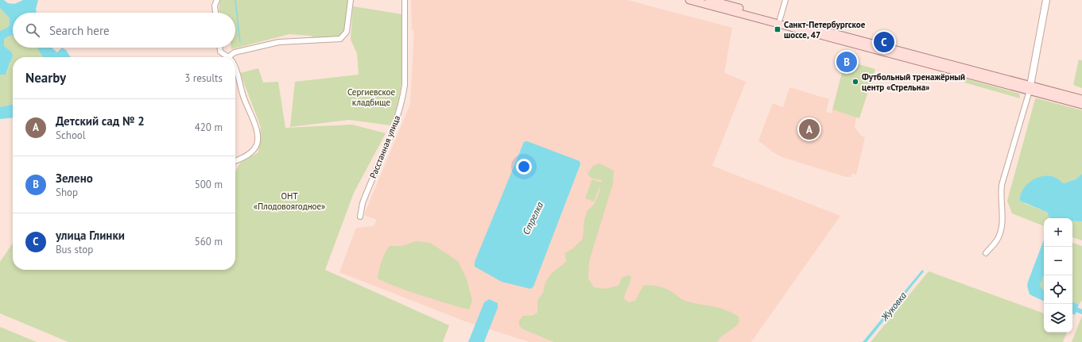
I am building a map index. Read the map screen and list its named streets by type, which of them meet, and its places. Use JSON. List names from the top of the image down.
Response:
{
  "streets": {
    "street": ["Расстанная улица"]
  },
  "water": ["Стрелка", "Жуковка"],
  "parks": ["Сергиевское кладбище", "ОНТ «Плодовоягодное»"],
  "places": {
    "transit": ["Санкт-Петербургское шоссе, 47"],
    "other": ["Футбольный тренажёрный центр «Стрельна»"]
  },
  "page": {
    "search": "Search here",
    "pins": ["C", "B", "A"],
    "heading": ["Nearby", "3 results"],
    "list": [
      {
        "mark": "A",
        "name": "Детский сад № 2",
        "note": "School",
        "value": "420 m"
      },
      {
        "mark": "B",
        "name": "Зелено",
        "note": "Shop",
        "value": "500 m"
      },
      {
        "mark": "C",
        "name": "улица Глинки",
        "note": "Bus stop",
        "value": "560 m"
      }
    ],
    "map_buttons": ["+", "−"]
  }
}
